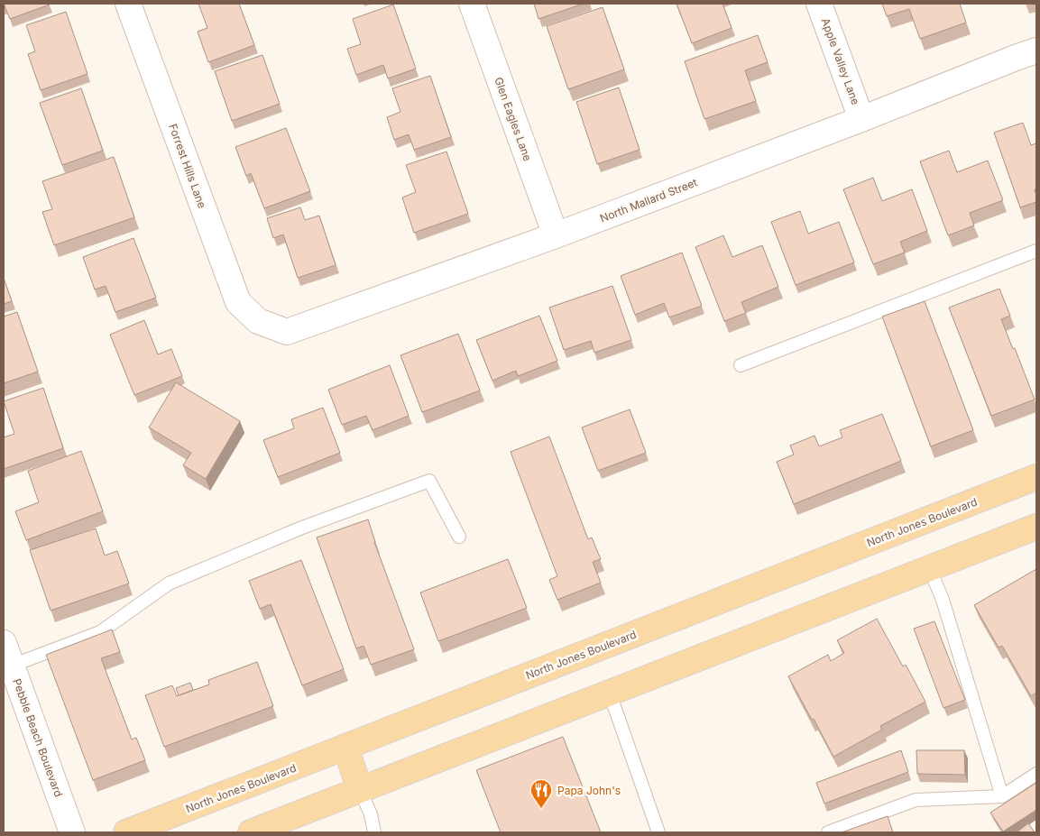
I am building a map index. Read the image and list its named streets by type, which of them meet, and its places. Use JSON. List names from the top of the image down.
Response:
{
  "streets": {
    "main road": ["North Jones Boulevard"],
    "street": [
      "Apple Valley Lane",
      "Glen Eagles Lane",
      "Forrest Hills Lane",
      "North Mallard Street",
      "Pebble Beach Boulevard"
    ]
  },
  "crossings": [
    ["Apple Valley Lane", "North Mallard Street"],
    ["Glen Eagles Lane", "North Mallard Street"],
    ["Forrest Hills Lane", "North Mallard Street"]
  ],
  "places": {
    "restaurant": ["Papa John's"]
  }
}
